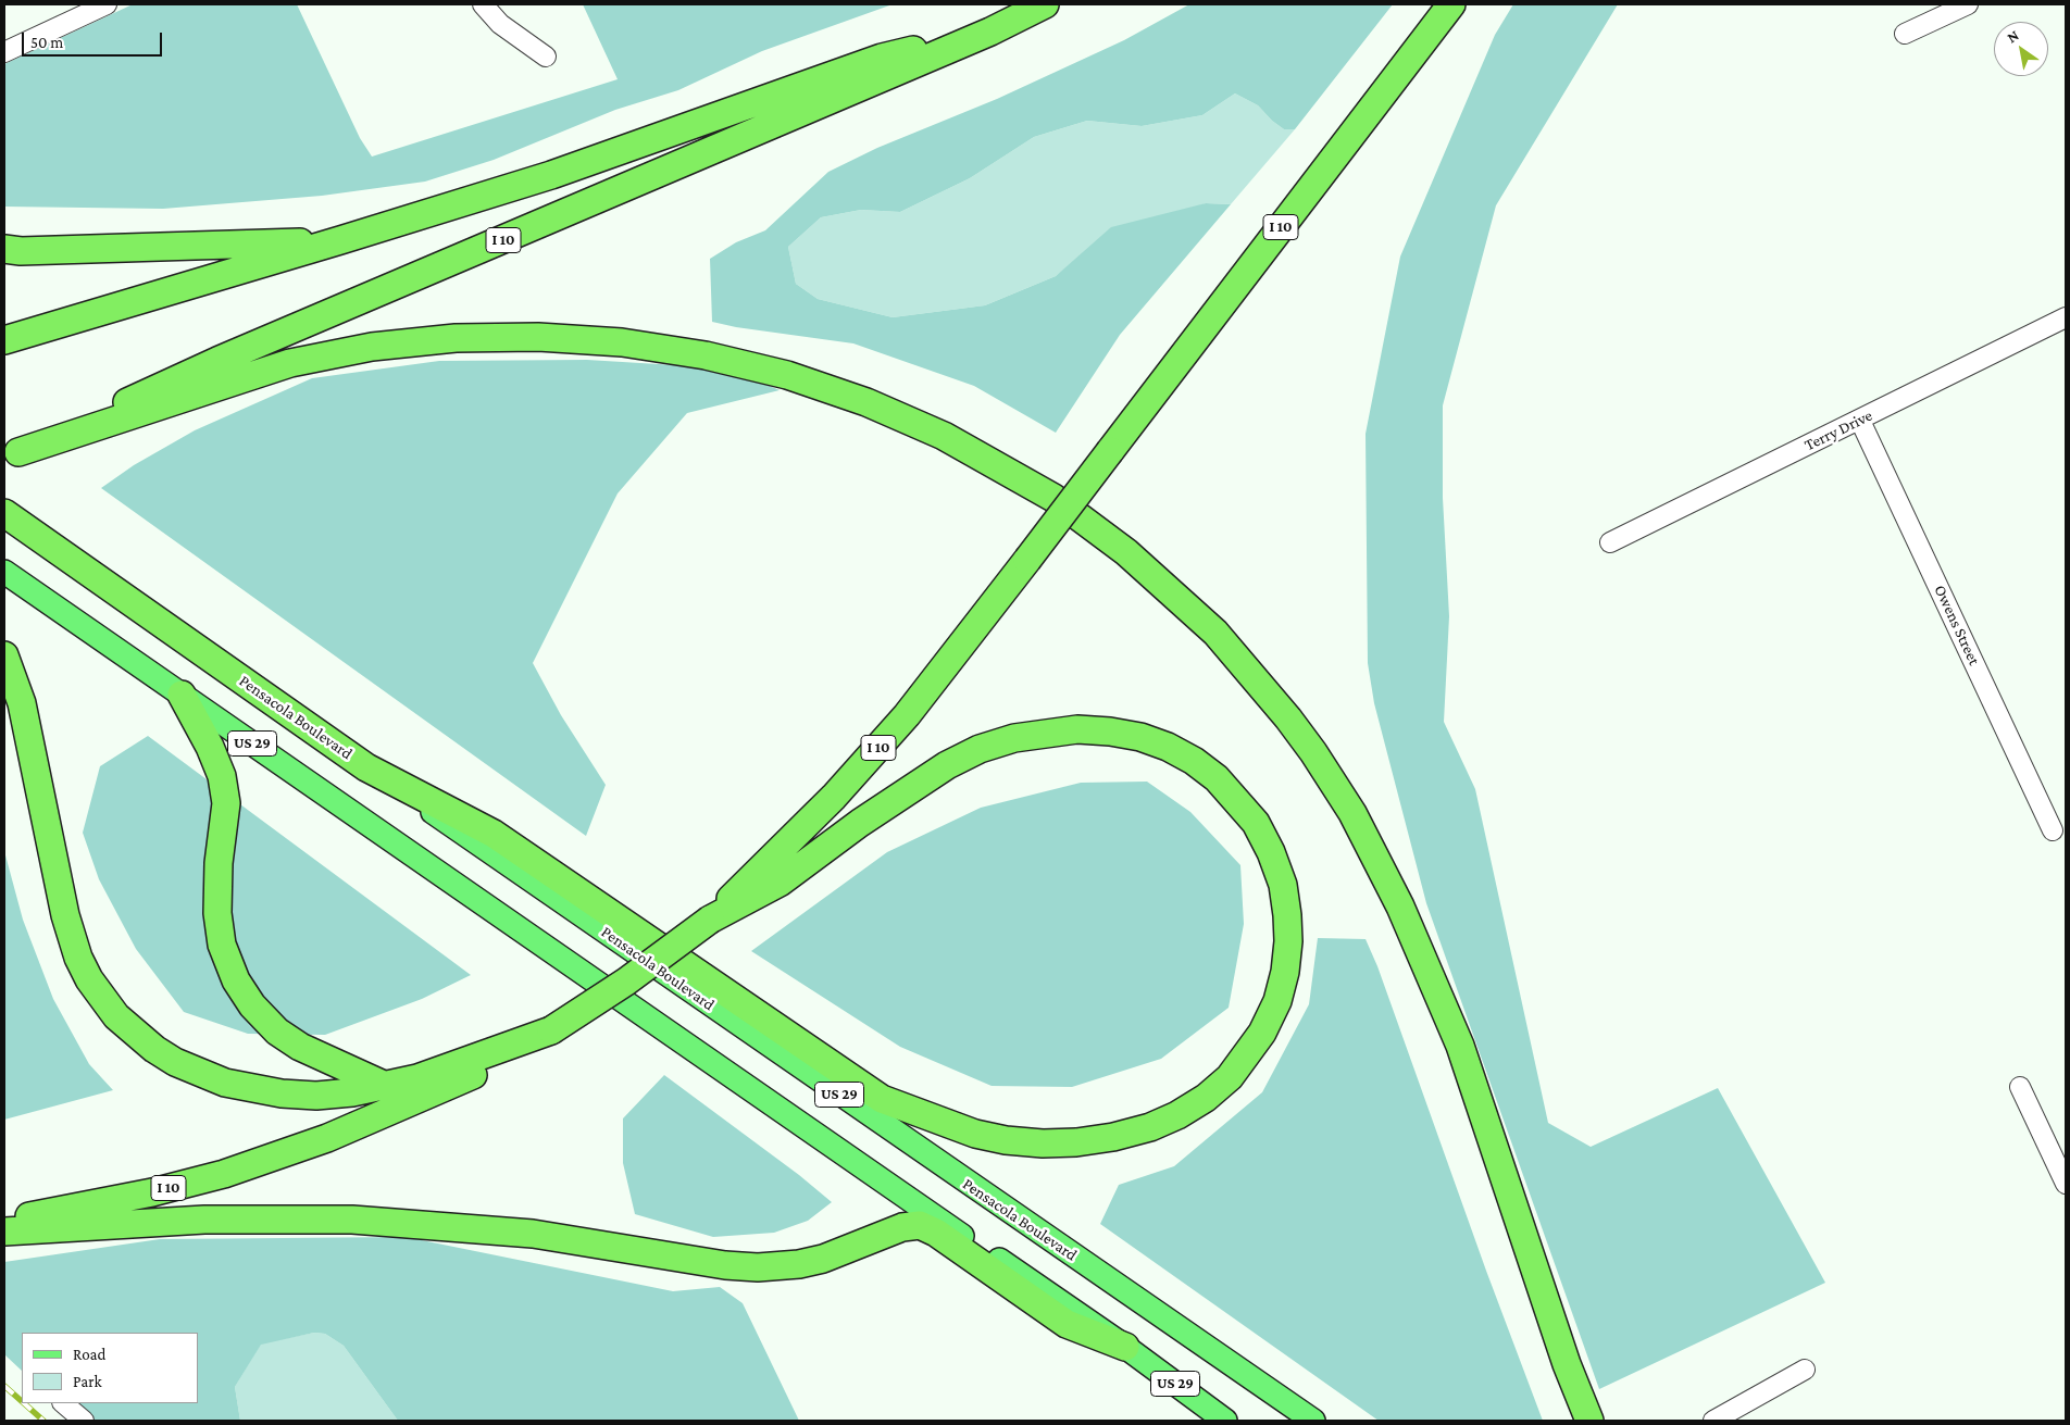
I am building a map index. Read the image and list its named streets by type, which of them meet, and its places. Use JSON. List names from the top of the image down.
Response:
{
  "streets": {
    "highway": ["I 10", "Pensacola Boulevard", "US 29"],
    "street": ["Terry Drive", "Owens Street"]
  },
  "crossings": [
    ["Terry Drive", "Owens Street"]
  ],
  "legend": ["Road", "Park"],
  "scale_bar": "50 m",
  "north": "top left"
}
